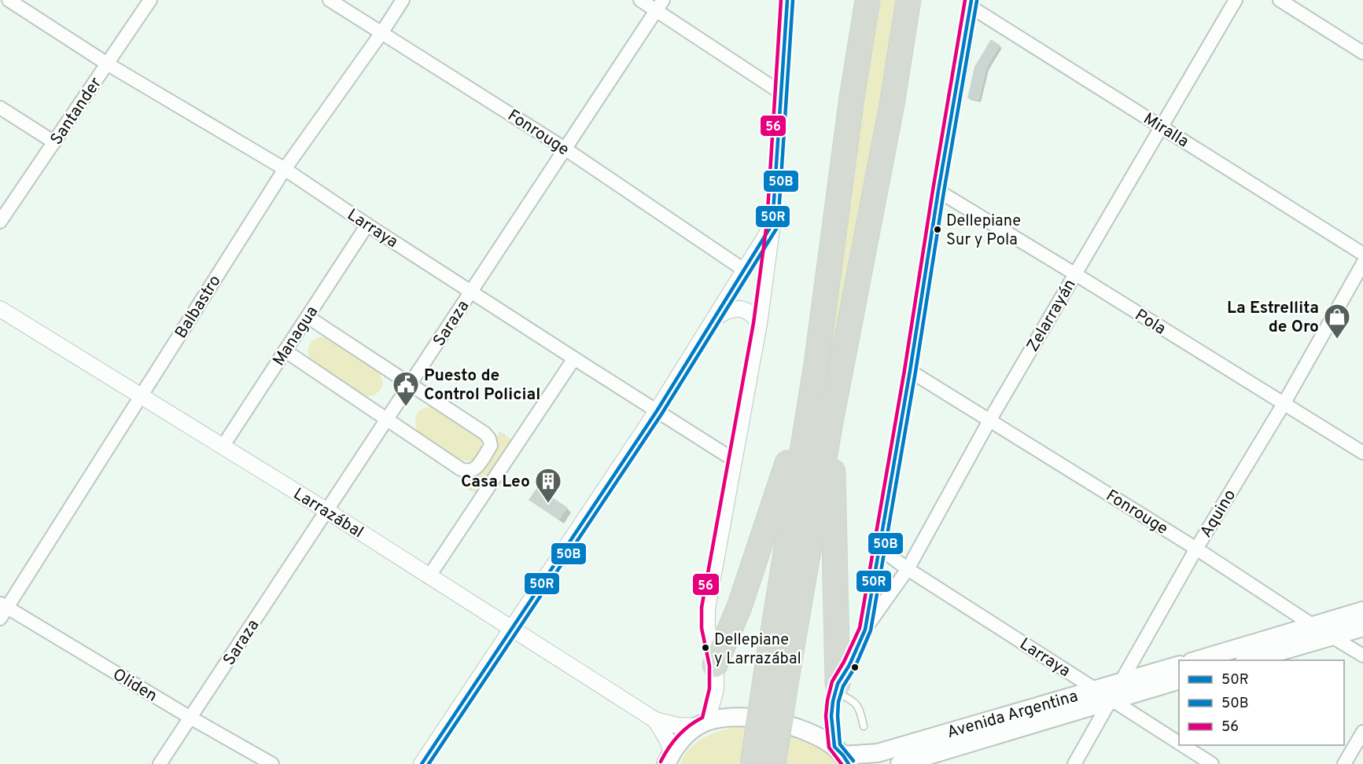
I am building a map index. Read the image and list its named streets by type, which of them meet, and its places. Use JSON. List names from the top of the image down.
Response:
{
  "streets": {
    "main road": ["Avenida Argentina"],
    "street": [
      "Santander",
      "Miralla",
      "Fonrouge",
      "Larraya",
      "Balbastro",
      "Zelarrayán",
      "Pola",
      "Saraza",
      "Managua",
      "Larrazábal",
      "Aquino",
      "Oliden"
    ]
  },
  "crossings": [
    ["Santander", "Larraya"],
    ["Miralla", "Zelarrayán"],
    ["Fonrouge", "Balbastro"],
    ["Fonrouge", "Zelarrayán"],
    ["Fonrouge", "Saraza"],
    ["Fonrouge", "Aquino"],
    ["Larraya", "Balbastro"],
    ["Larraya", "Zelarrayán"],
    ["Larraya", "Saraza"],
    ["Larraya", "Managua"],
    ["Larraya", "Aquino"],
    ["Larraya", "Avenida Argentina"],
    ["Balbastro", "Larrazábal"],
    ["Balbastro", "Oliden"],
    ["Zelarrayán", "Pola"],
    ["Pola", "Aquino"],
    ["Saraza", "Larrazábal"],
    ["Saraza", "Oliden"],
    ["Managua", "Larrazábal"],
    ["Aquino", "Avenida Argentina"]
  ],
  "places": {
    "other": ["Dellepiane Sur y Pola", "Dellepiane y Larrazábal"],
    "shop": ["La Estrellita de Oro"],
    "public building": ["Puesto de Control Policial"],
    "building": ["Casa Leo"]
  },
  "lines": ["transit line 50R", "transit line 50B", "transit line 56"],
  "legend": ["50R", "50B", "56"]
}
